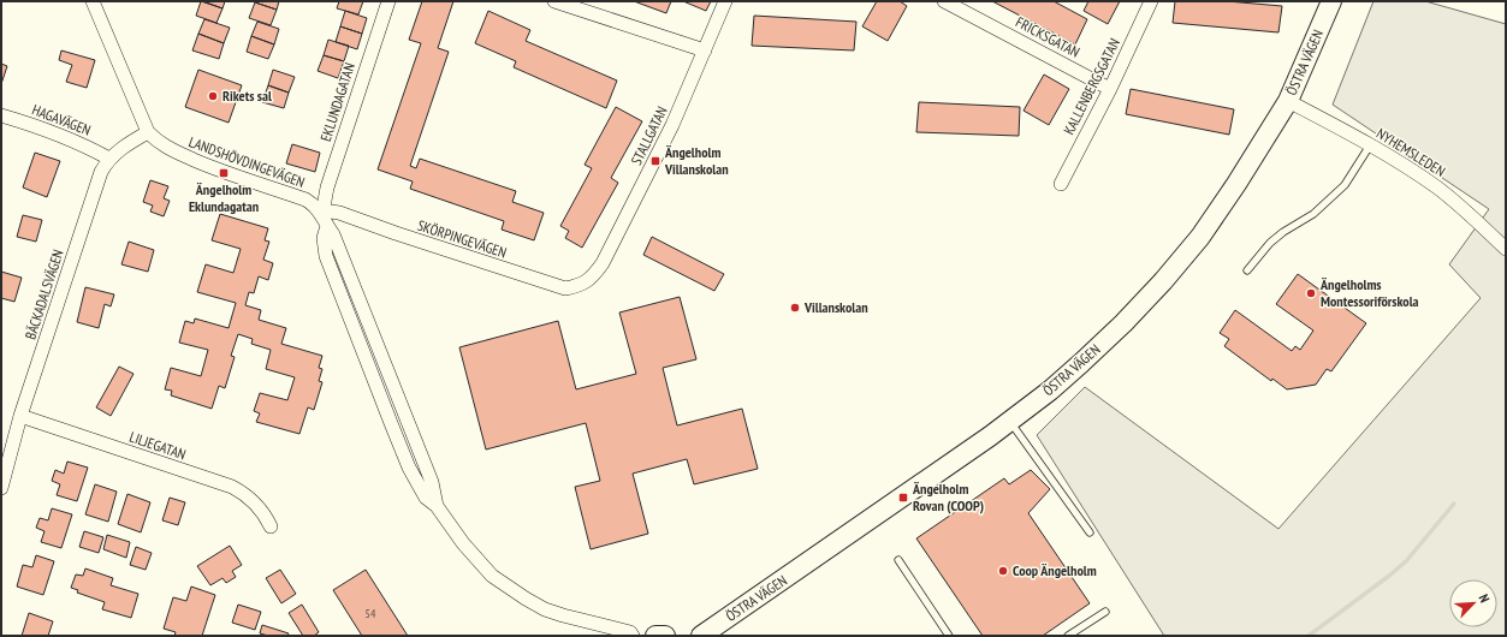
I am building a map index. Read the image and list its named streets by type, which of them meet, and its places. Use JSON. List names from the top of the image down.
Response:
{
  "streets": {
    "main road": ["ÖSTRA VÄGEN"],
    "street": [
      "FRICKSGATAN",
      "KALLENBERGSGATAN",
      "EKLUNDAGATAN",
      "HAGAVÄGEN",
      "STALLGATAN",
      "NYHEMSLEDEN",
      "LANDSHÖVDINGEVÄGEN",
      "SKÖRPINGEVÄGEN",
      "BÄCKADALSVÄGEN",
      "LILJEGATAN"
    ]
  },
  "crossings": [
    ["FRICKSGATAN", "KALLENBERGSGATAN"],
    ["ÖSTRA VÄGEN", "NYHEMSLEDEN"],
    ["EKLUNDAGATAN", "LANDSHÖVDINGEVÄGEN"],
    ["EKLUNDAGATAN", "SKÖRPINGEVÄGEN"],
    ["HAGAVÄGEN", "BÄCKADALSVÄGEN"],
    ["STALLGATAN", "SKÖRPINGEVÄGEN"],
    ["LANDSHÖVDINGEVÄGEN", "SKÖRPINGEVÄGEN"],
    ["LANDSHÖVDINGEVÄGEN", "BÄCKADALSVÄGEN"],
    ["BÄCKADALSVÄGEN", "LILJEGATAN"]
  ],
  "places": {
    "other": [
      "Rikets sal",
      "Ängelholms Montessoriförskola",
      "Villanskolan",
      "Coop Ängelholm"
    ],
    "transit": ["Ängelholm Villanskolan", "Ängelholm Eklundagatan", "Ängelholm Rovan (COOP)"]
  },
  "house_numbers": ["54"],
  "north": "top right"
}
